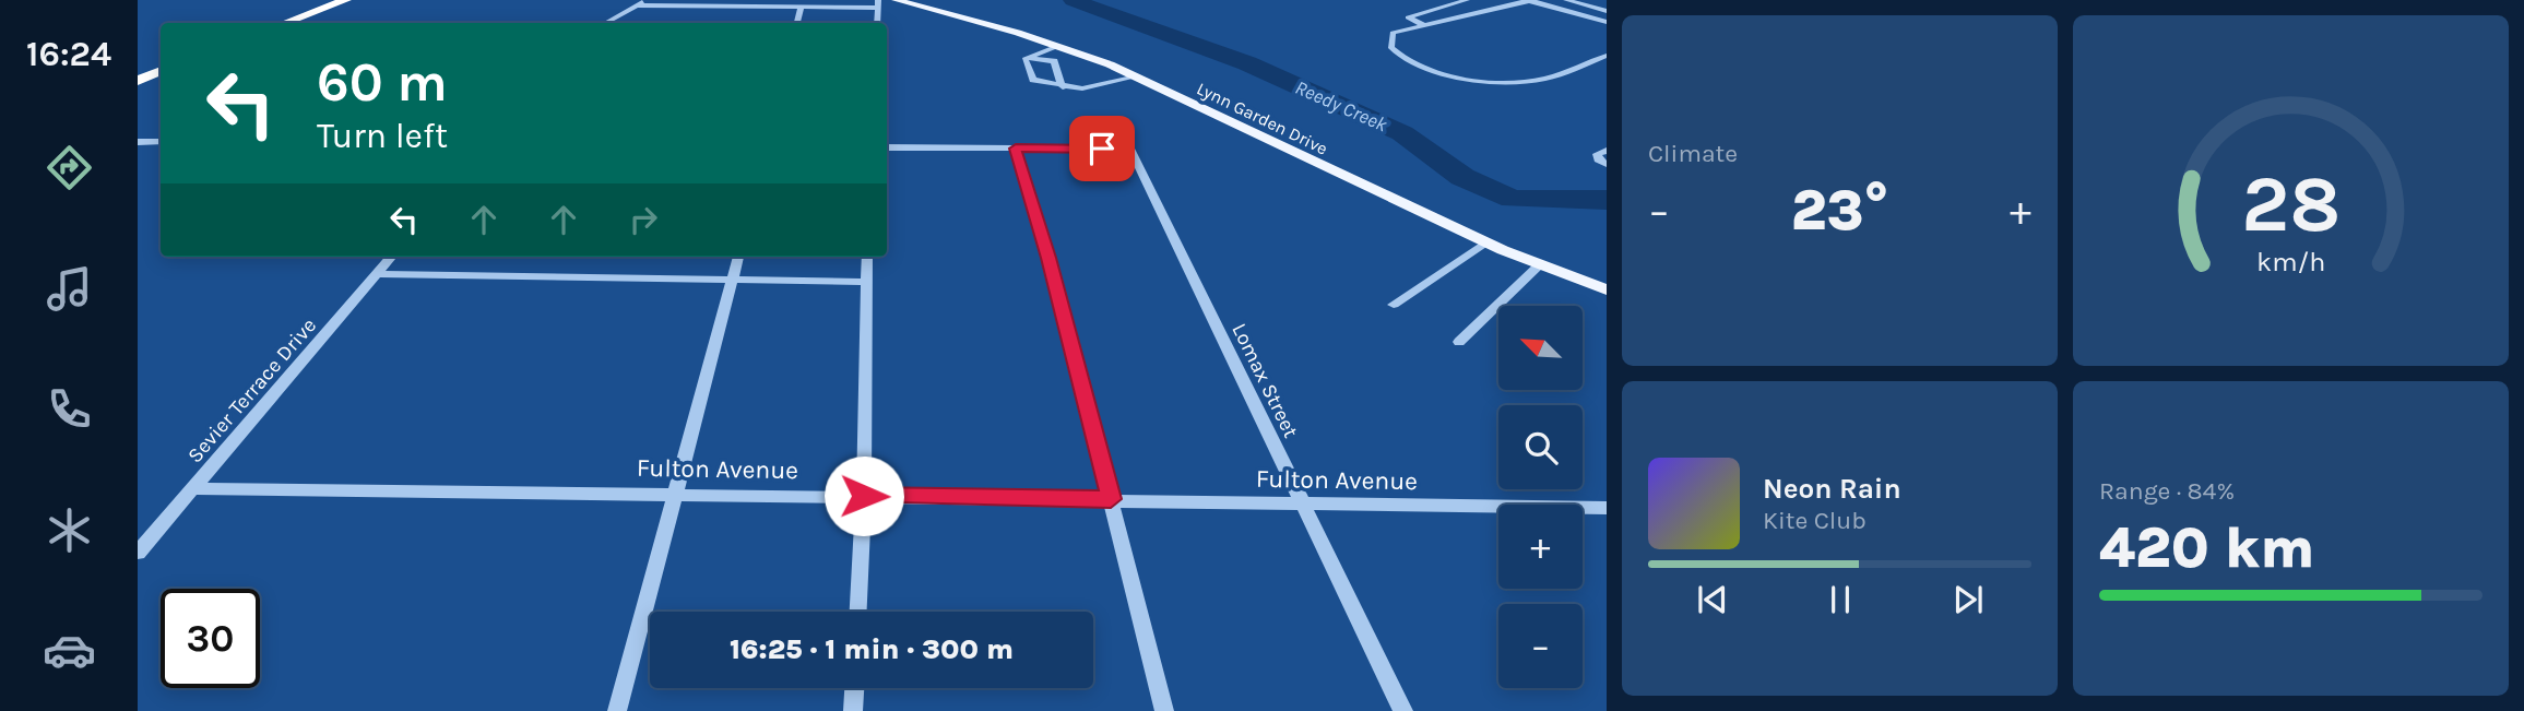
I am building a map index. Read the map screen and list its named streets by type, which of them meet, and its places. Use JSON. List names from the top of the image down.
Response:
{
  "streets": {
    "main road": ["Lynn Garden Drive"],
    "street": ["Lomax Street", "Sevier Terrace Drive", "Fulton Avenue"]
  },
  "crossings": [
    ["Lomax Street", "Fulton Avenue"],
    ["Sevier Terrace Drive", "Fulton Avenue"]
  ],
  "water": ["Reedy Creek"],
  "north": "top left",
  "page": {
    "tabs": "16:24",
    "tile": [
      "Climate",
      ["Range · 84%", "420 km"]
    ],
    "turn": ["60 m", "Turn left"],
    "heat": ["−", "23°", "+"],
    "map_buttons": ["+", "−"],
    "song": ["Neon Rain", "Kite Club"],
    "limit": "30",
    "trip": "16:25 · 1 min · 300 m",
    "gauge": ["28", "km/h"]
  }
}
